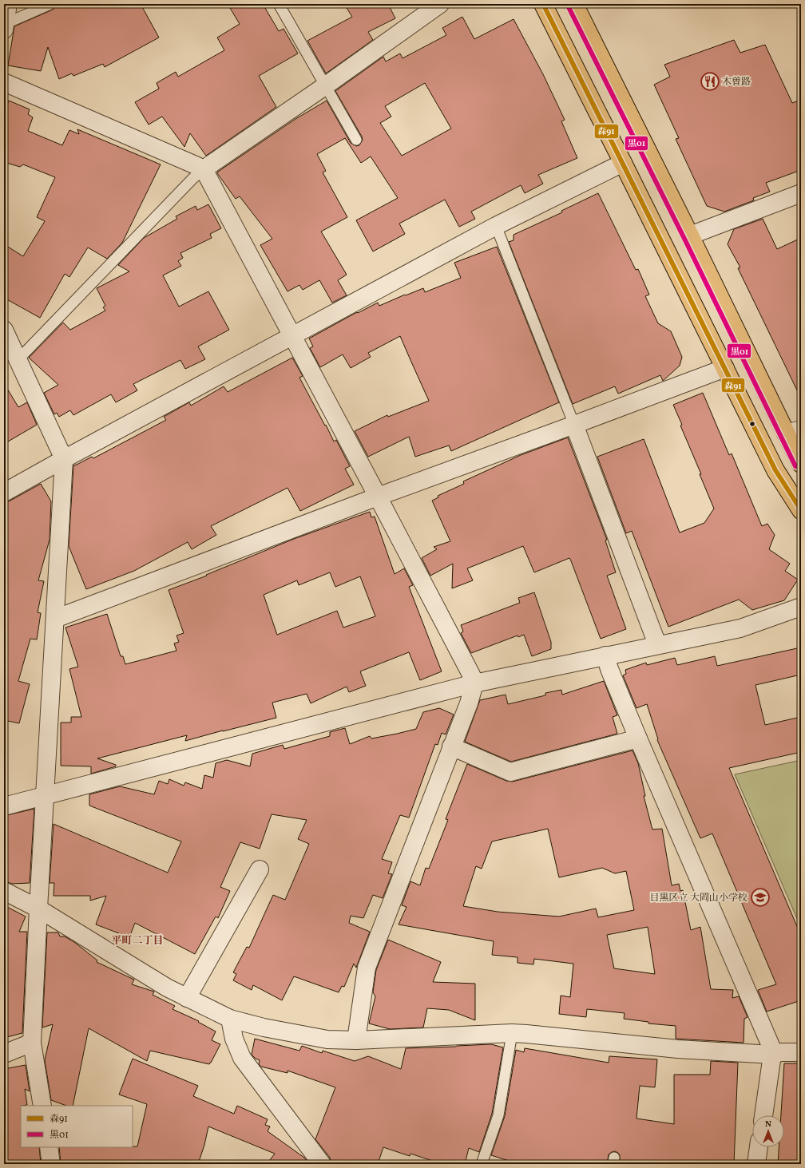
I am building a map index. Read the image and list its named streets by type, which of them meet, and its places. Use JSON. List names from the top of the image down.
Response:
{
  "districts": ["平町二丁目"],
  "places": {
    "restaurant": ["木曽路"],
    "school or university": ["目黒区立 大岡山小学校"]
  },
  "lines": ["transit line 森91", "transit line 黒01"],
  "legend": ["森91", "黒01"],
  "north": "top"
}
